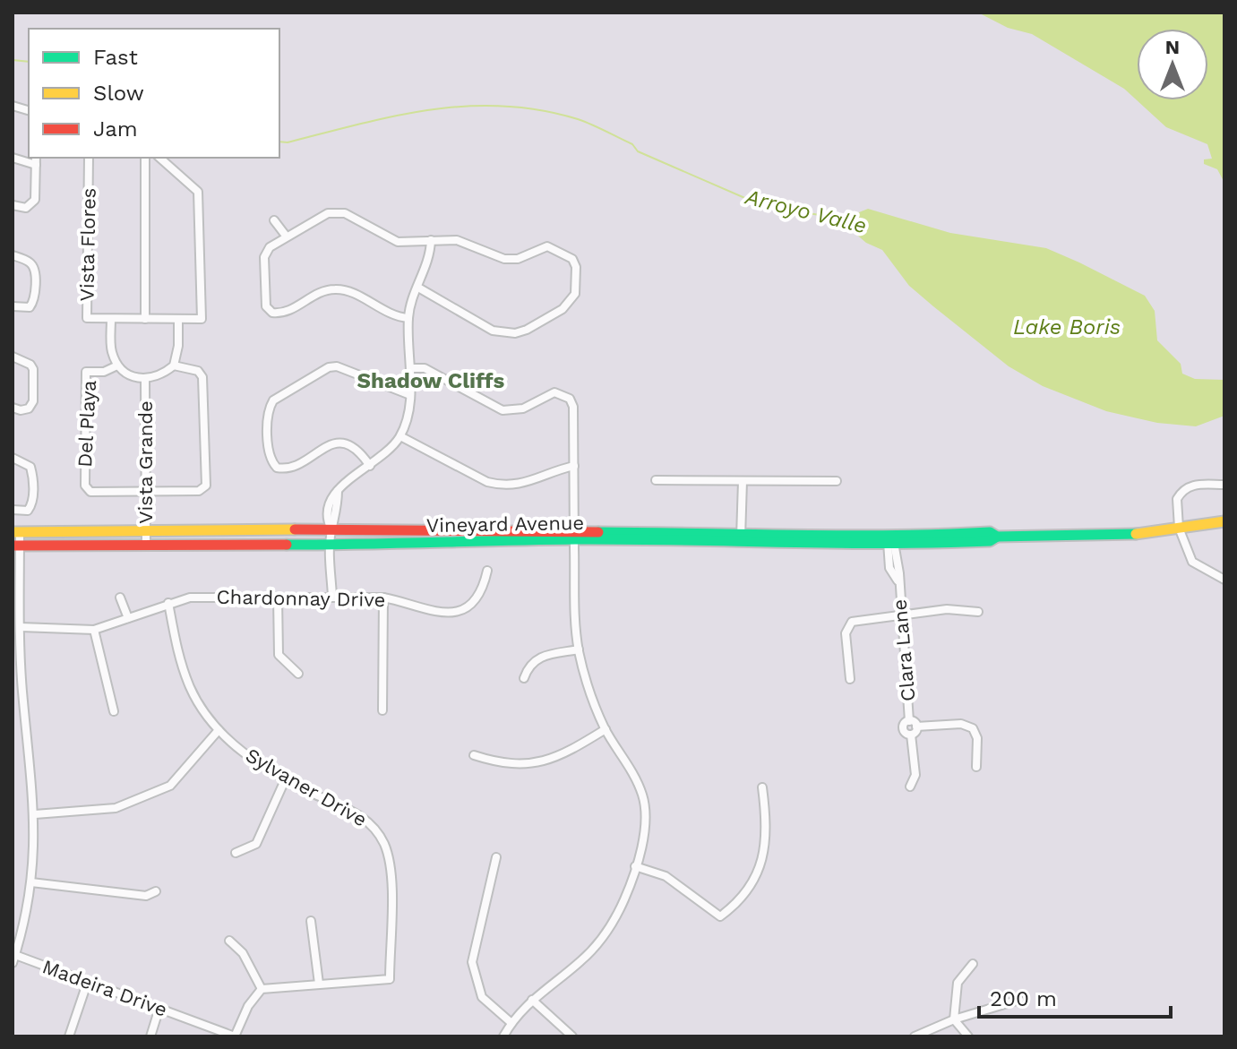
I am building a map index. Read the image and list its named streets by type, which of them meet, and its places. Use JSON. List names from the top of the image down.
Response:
{
  "streets": {
    "street": [
      "Vista Flores",
      "Del Playa",
      "Vista Grande",
      "Vineyard Avenue",
      "Chardonnay Drive",
      "Clara Lane",
      "Sylvaner Drive",
      "Madeira Drive"
    ]
  },
  "crossings": [
    ["Vista Flores", "Del Playa"],
    ["Vista Flores", "Vista Grande"],
    ["Del Playa", "Vista Grande"],
    ["Vista Grande", "Vineyard Avenue"],
    ["Vineyard Avenue", "Clara Lane"],
    ["Chardonnay Drive", "Sylvaner Drive"]
  ],
  "districts": ["Shadow Cliffs"],
  "water": ["Arroyo Valle", "Lake Boris"],
  "legend": ["Fast", "Slow", "Jam"],
  "scale_bar": "200 m",
  "north": "top"
}
